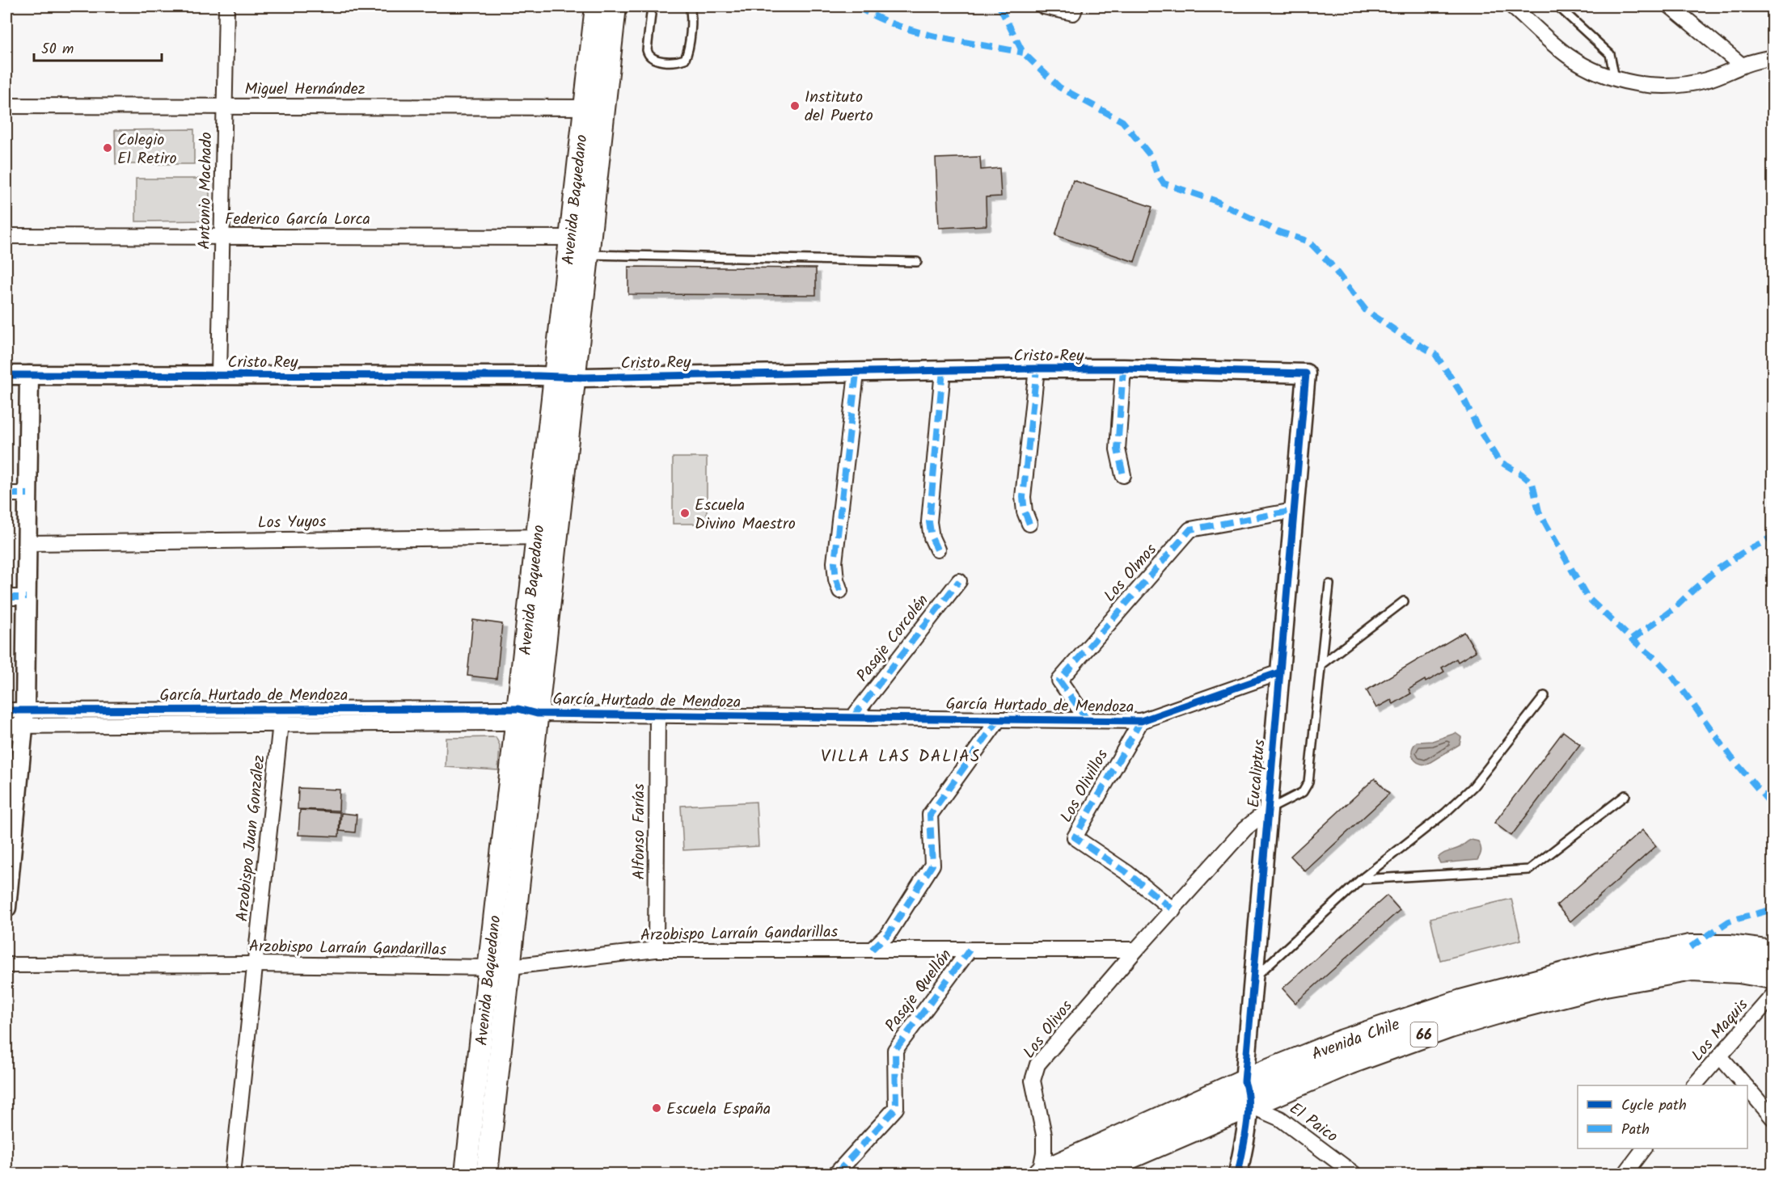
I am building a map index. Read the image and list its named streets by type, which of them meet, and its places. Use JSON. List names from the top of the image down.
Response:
{
  "streets": {
    "highway": ["66", "Avenida Chile"],
    "main road": ["Avenida Baquedano"],
    "street": [
      "Miguel Hernández",
      "Antonio Machado",
      "Federico García Lorca",
      "Cristo Rey",
      "Los Yuyos",
      "Los Olmos",
      "Pasaje Corcolén",
      "García Hurtado de Mendoza",
      "Eucaliptus",
      "Los Olivillos",
      "Alfonso Farías",
      "Arzobispo Juan González",
      "Arzobispo Larraín Gandarillas",
      "Pasaje Quellón",
      "Los Olivos",
      "Los Maquis",
      "El Paico"
    ]
  },
  "crossings": [
    ["Miguel Hernández", "Antonio Machado"],
    ["Miguel Hernández", "Avenida Baquedano"],
    ["Antonio Machado", "Federico García Lorca"],
    ["Antonio Machado", "Cristo Rey"],
    ["Avenida Baquedano", "Federico García Lorca"],
    ["Avenida Baquedano", "Cristo Rey"],
    ["Avenida Baquedano", "Los Yuyos"],
    ["Avenida Baquedano", "García Hurtado de Mendoza"],
    ["Avenida Baquedano", "Arzobispo Larraín Gandarillas"],
    ["Cristo Rey", "Eucaliptus"],
    ["Los Olmos", "García Hurtado de Mendoza"],
    ["Los Olmos", "Eucaliptus"],
    ["Pasaje Corcolén", "García Hurtado de Mendoza"],
    ["García Hurtado de Mendoza", "Eucaliptus"],
    ["García Hurtado de Mendoza", "Los Olivillos"],
    ["García Hurtado de Mendoza", "Alfonso Farías"],
    ["García Hurtado de Mendoza", "Arzobispo Juan González"],
    ["Eucaliptus", "Avenida Chile"],
    ["Eucaliptus", "El Paico"],
    ["Alfonso Farías", "Arzobispo Larraín Gandarillas"],
    ["Arzobispo Juan González", "Arzobispo Larraín Gandarillas"],
    ["Arzobispo Larraín Gandarillas", "Pasaje Quellón"],
    ["Arzobispo Larraín Gandarillas", "Los Olivos"],
    ["Los Olivos", "Avenida Chile"],
    ["Avenida Chile", "El Paico"]
  ],
  "districts": ["VILLA LAS DALIAS"],
  "places": [
    "Instituto del Puerto",
    "Colegio El Retiro",
    "Escuela Divino Maestro",
    "Escuela España"
  ],
  "legend": ["Cycle path", "Path"],
  "scale_bar": "50 m"
}
